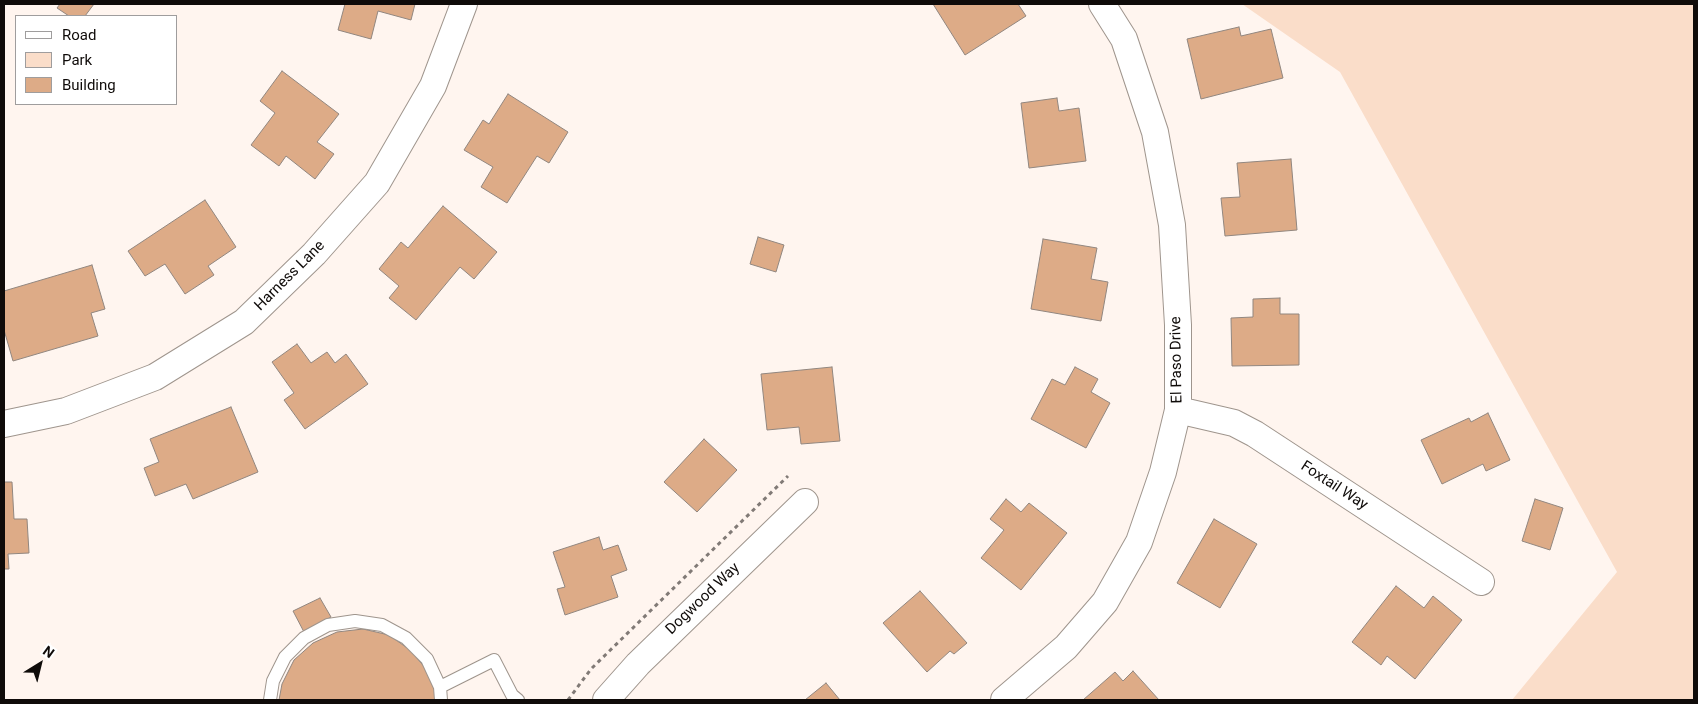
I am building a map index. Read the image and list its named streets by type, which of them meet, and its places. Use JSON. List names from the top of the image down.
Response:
{
  "streets": {
    "street": [
      "Harness Lane",
      "El Paso Drive",
      "Foxtail Way",
      "Dogwood Way"
    ]
  },
  "crossings": [
    ["El Paso Drive", "Foxtail Way"]
  ],
  "legend": ["Road", "Park", "Building"],
  "north": "top right"
}
